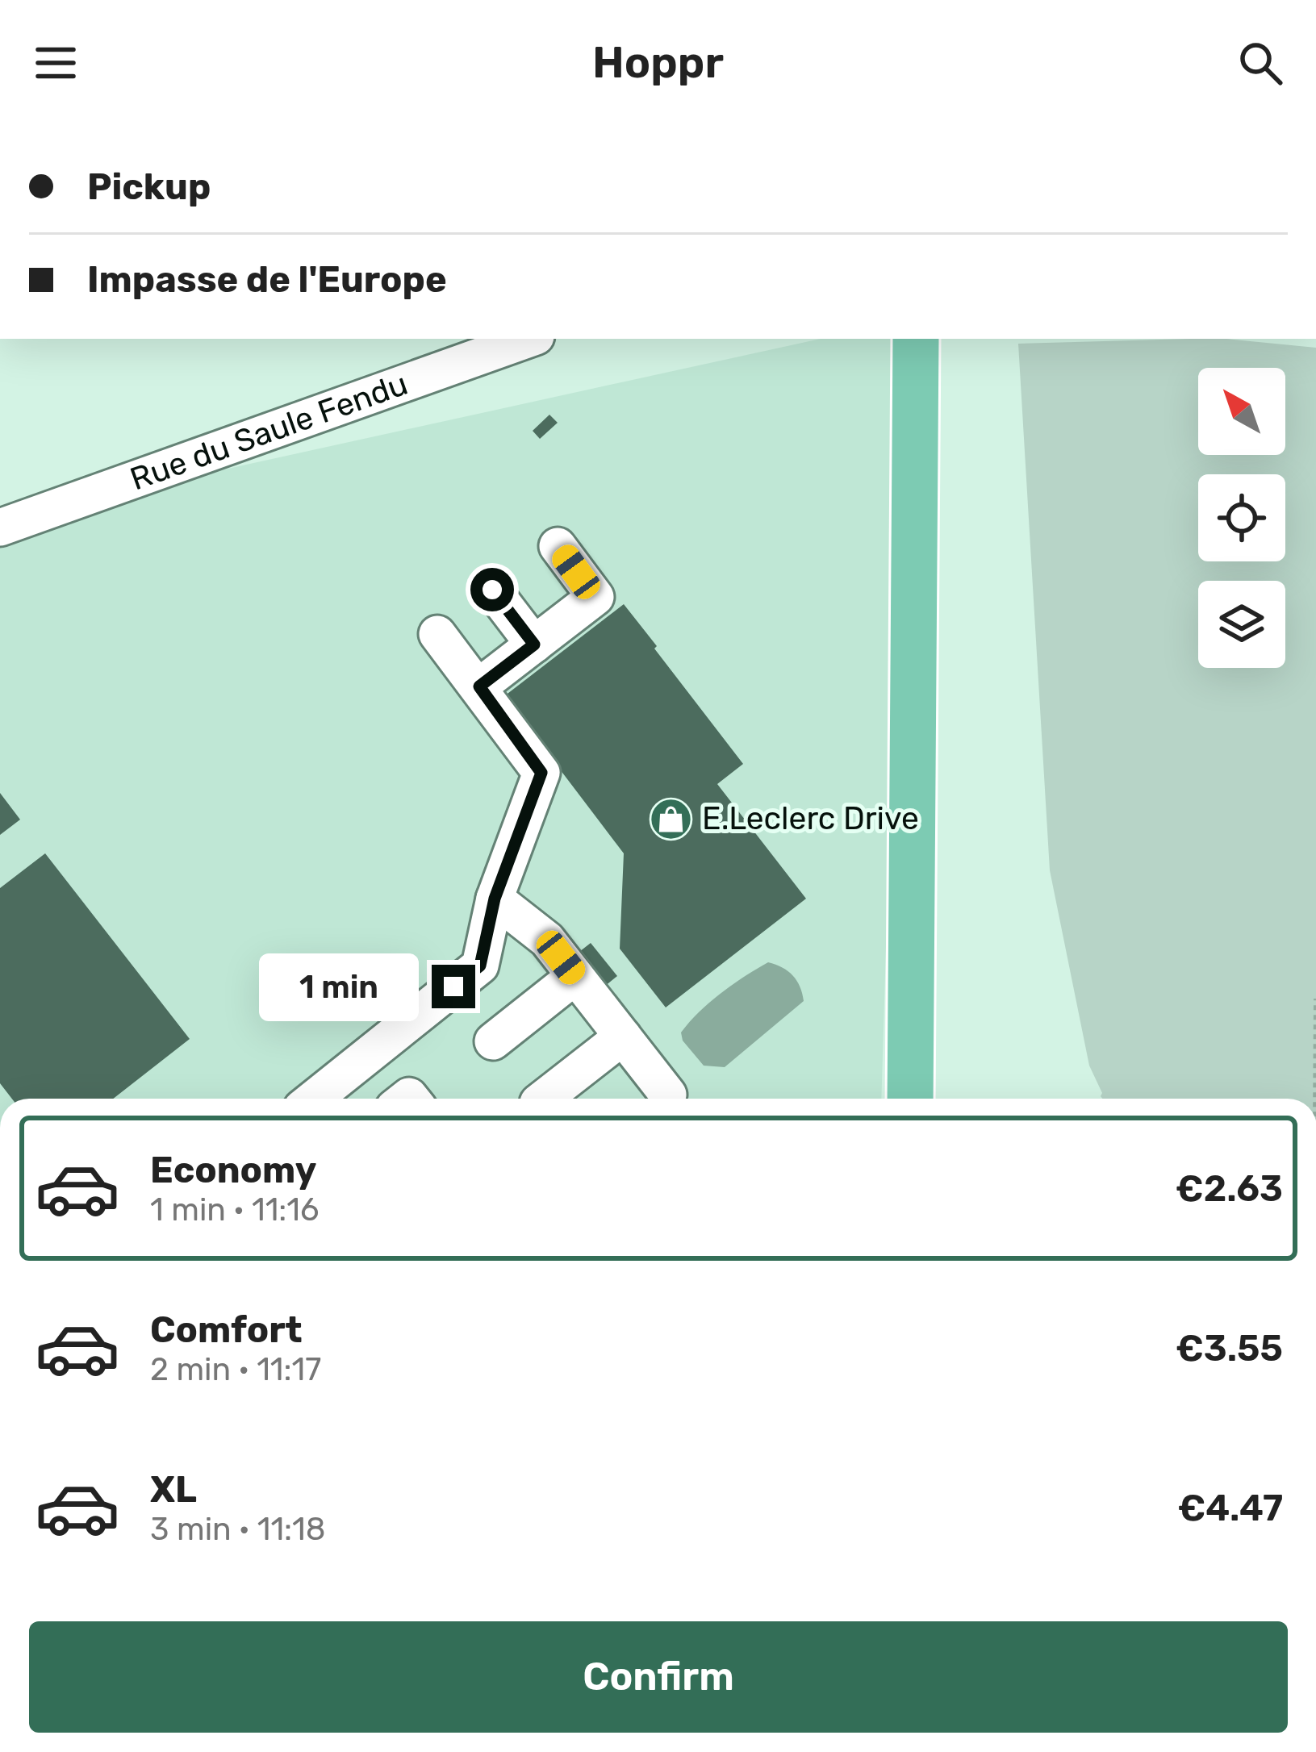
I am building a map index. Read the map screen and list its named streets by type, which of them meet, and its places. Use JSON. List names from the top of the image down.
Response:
{
  "streets": {
    "street": ["Rue du Saule Fendu"]
  },
  "places": {
    "shop": ["E.Leclerc Drive"]
  },
  "north": "top left",
  "page": {
    "header": "Hoppr",
    "banner": ["Pickup", "Impasse de l'Europe"],
    "bubble": "1 min",
    "list": [
      {
        "name": "Economy",
        "note": "1 min · 11:16",
        "value": "€2.63"
      },
      {
        "name": "Comfort",
        "note": "2 min · 11:17",
        "value": "€3.55"
      },
      {
        "name": "XL",
        "note": "3 min · 11:18",
        "value": "€4.47"
      }
    ],
    "buttons": "Confirm"
  }
}
